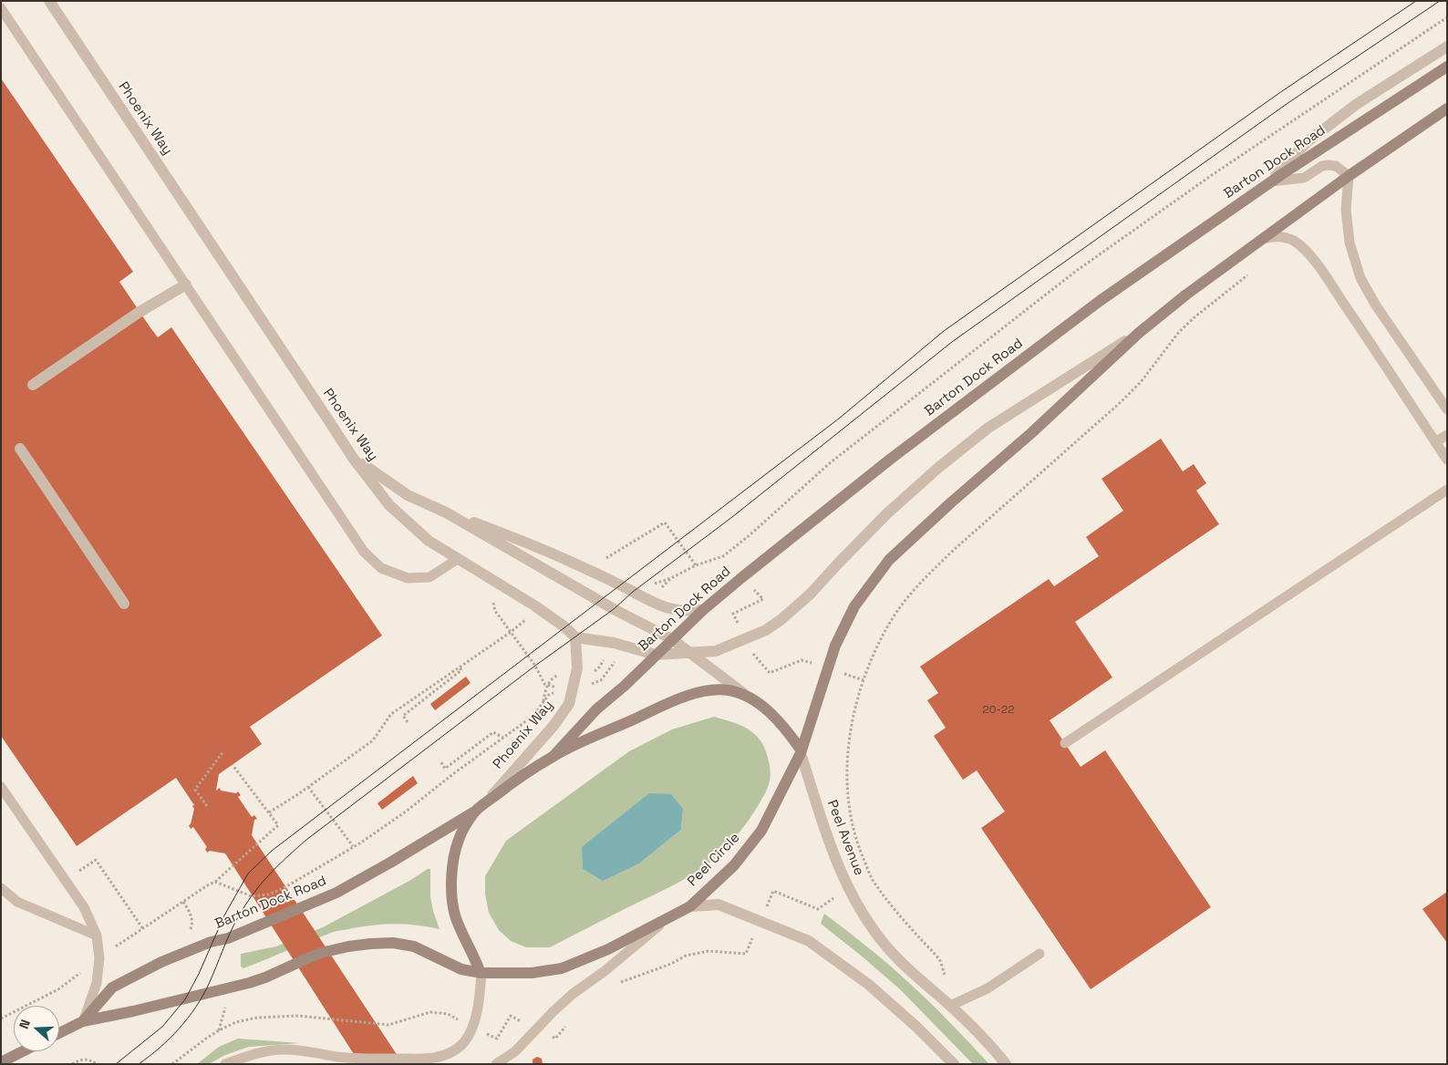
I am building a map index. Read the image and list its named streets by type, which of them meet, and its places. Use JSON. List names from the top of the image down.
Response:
{
  "streets": {
    "main road": ["Barton Dock Road", "Peel Circle"],
    "street": ["Phoenix Way", "Peel Avenue"]
  },
  "crossings": [
    ["Phoenix Way", "Barton Dock Road"],
    ["Barton Dock Road", "Peel Circle"],
    ["Peel Avenue", "Peel Circle"]
  ],
  "house_numbers": ["20-22"],
  "north": "left"
}
